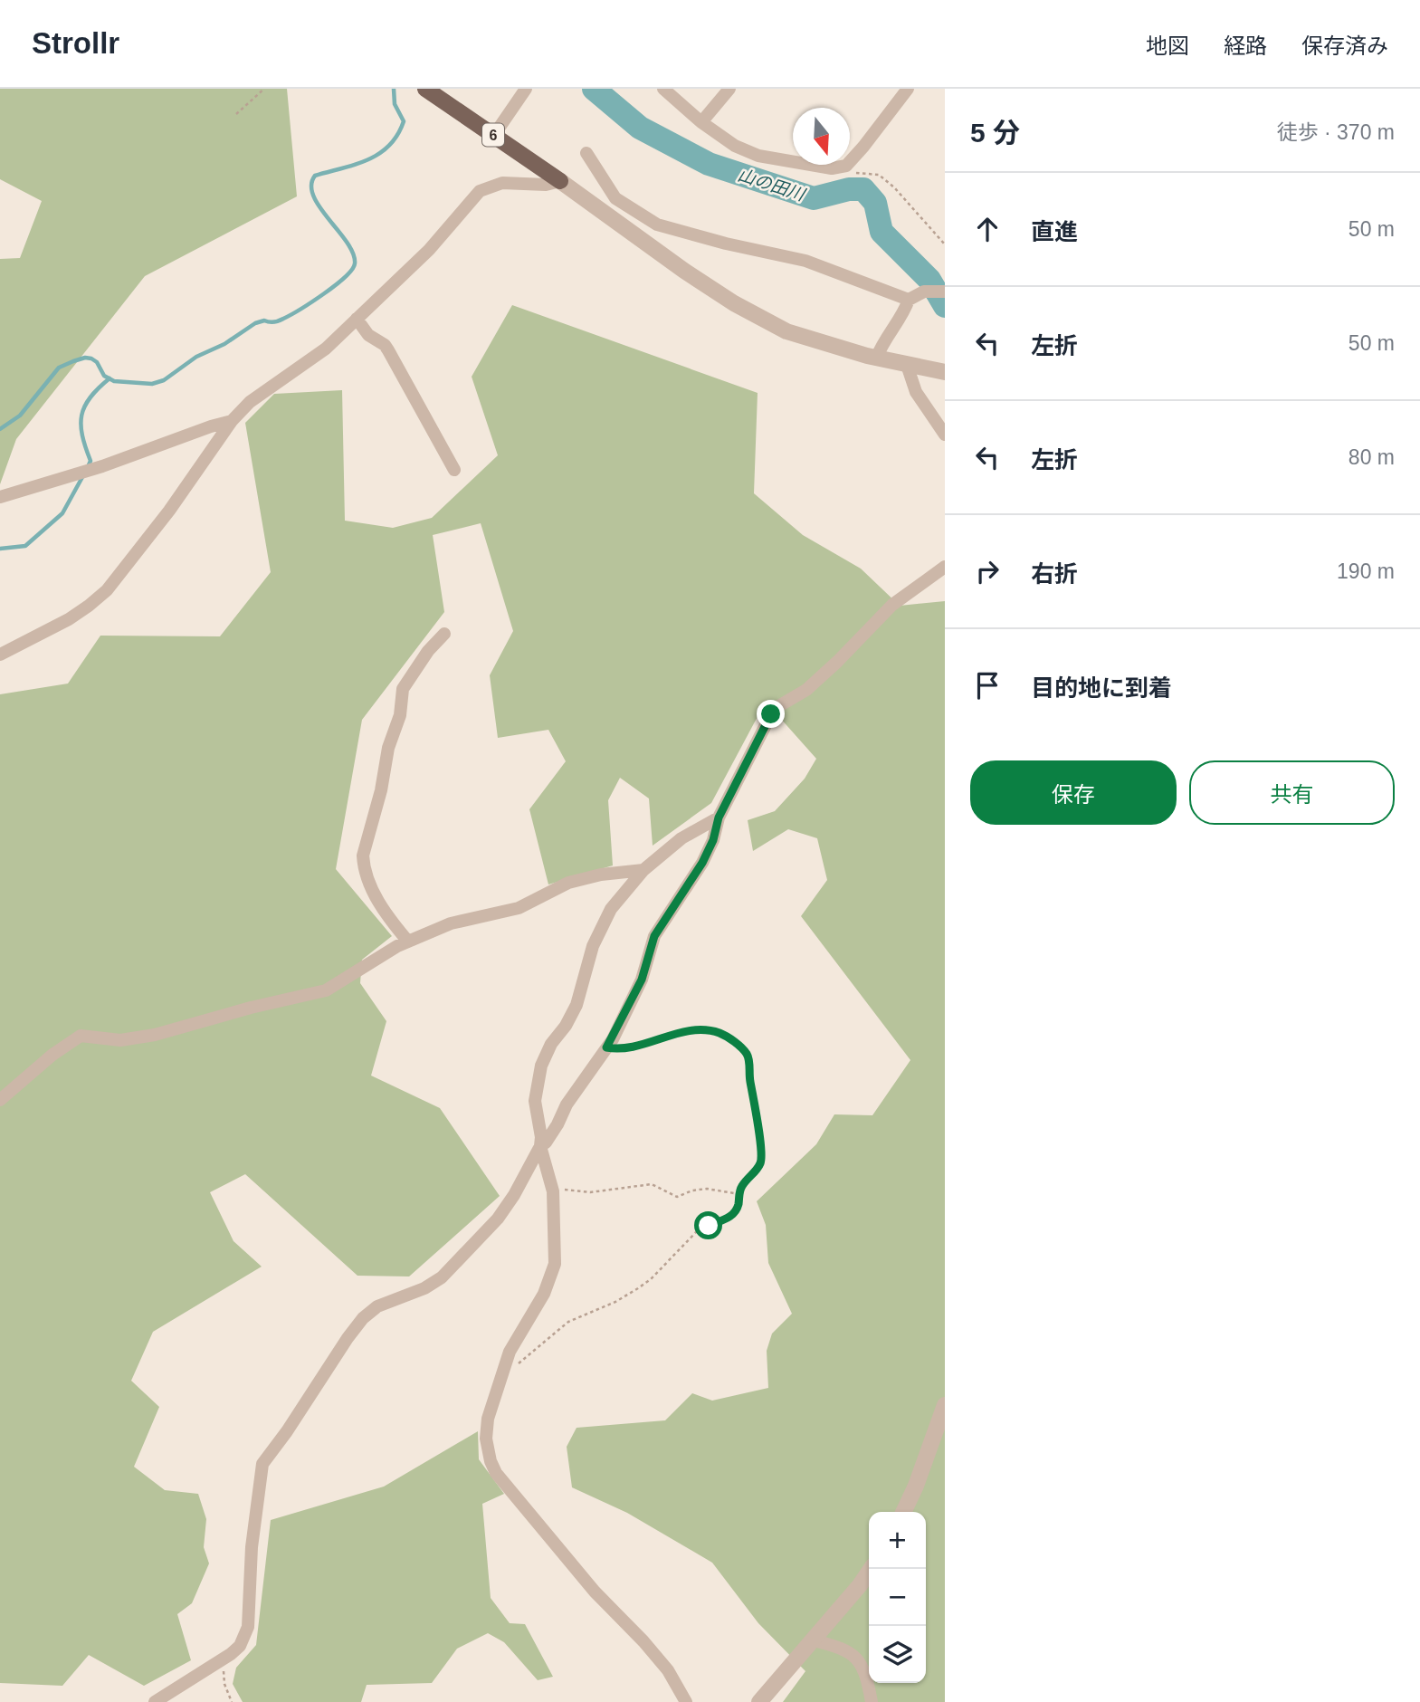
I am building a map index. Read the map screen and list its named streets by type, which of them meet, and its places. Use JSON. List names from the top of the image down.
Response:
{
  "streets": {
    "main road": ["6"]
  },
  "water": ["山の田川"],
  "north": "bottom",
  "page": {
    "header": "Strollr",
    "nav": ["地図", "経路", "保存済み"],
    "heading": ["5 分", "徒歩 · 370 m"],
    "list": [
      ["直進", "50 m"],
      ["左折", "50 m"],
      ["左折", "80 m"],
      ["右折", "190 m"],
      "目的地に到着"
    ],
    "buttons": ["保存", "共有"],
    "map_buttons": ["+", "−"]
  }
}
